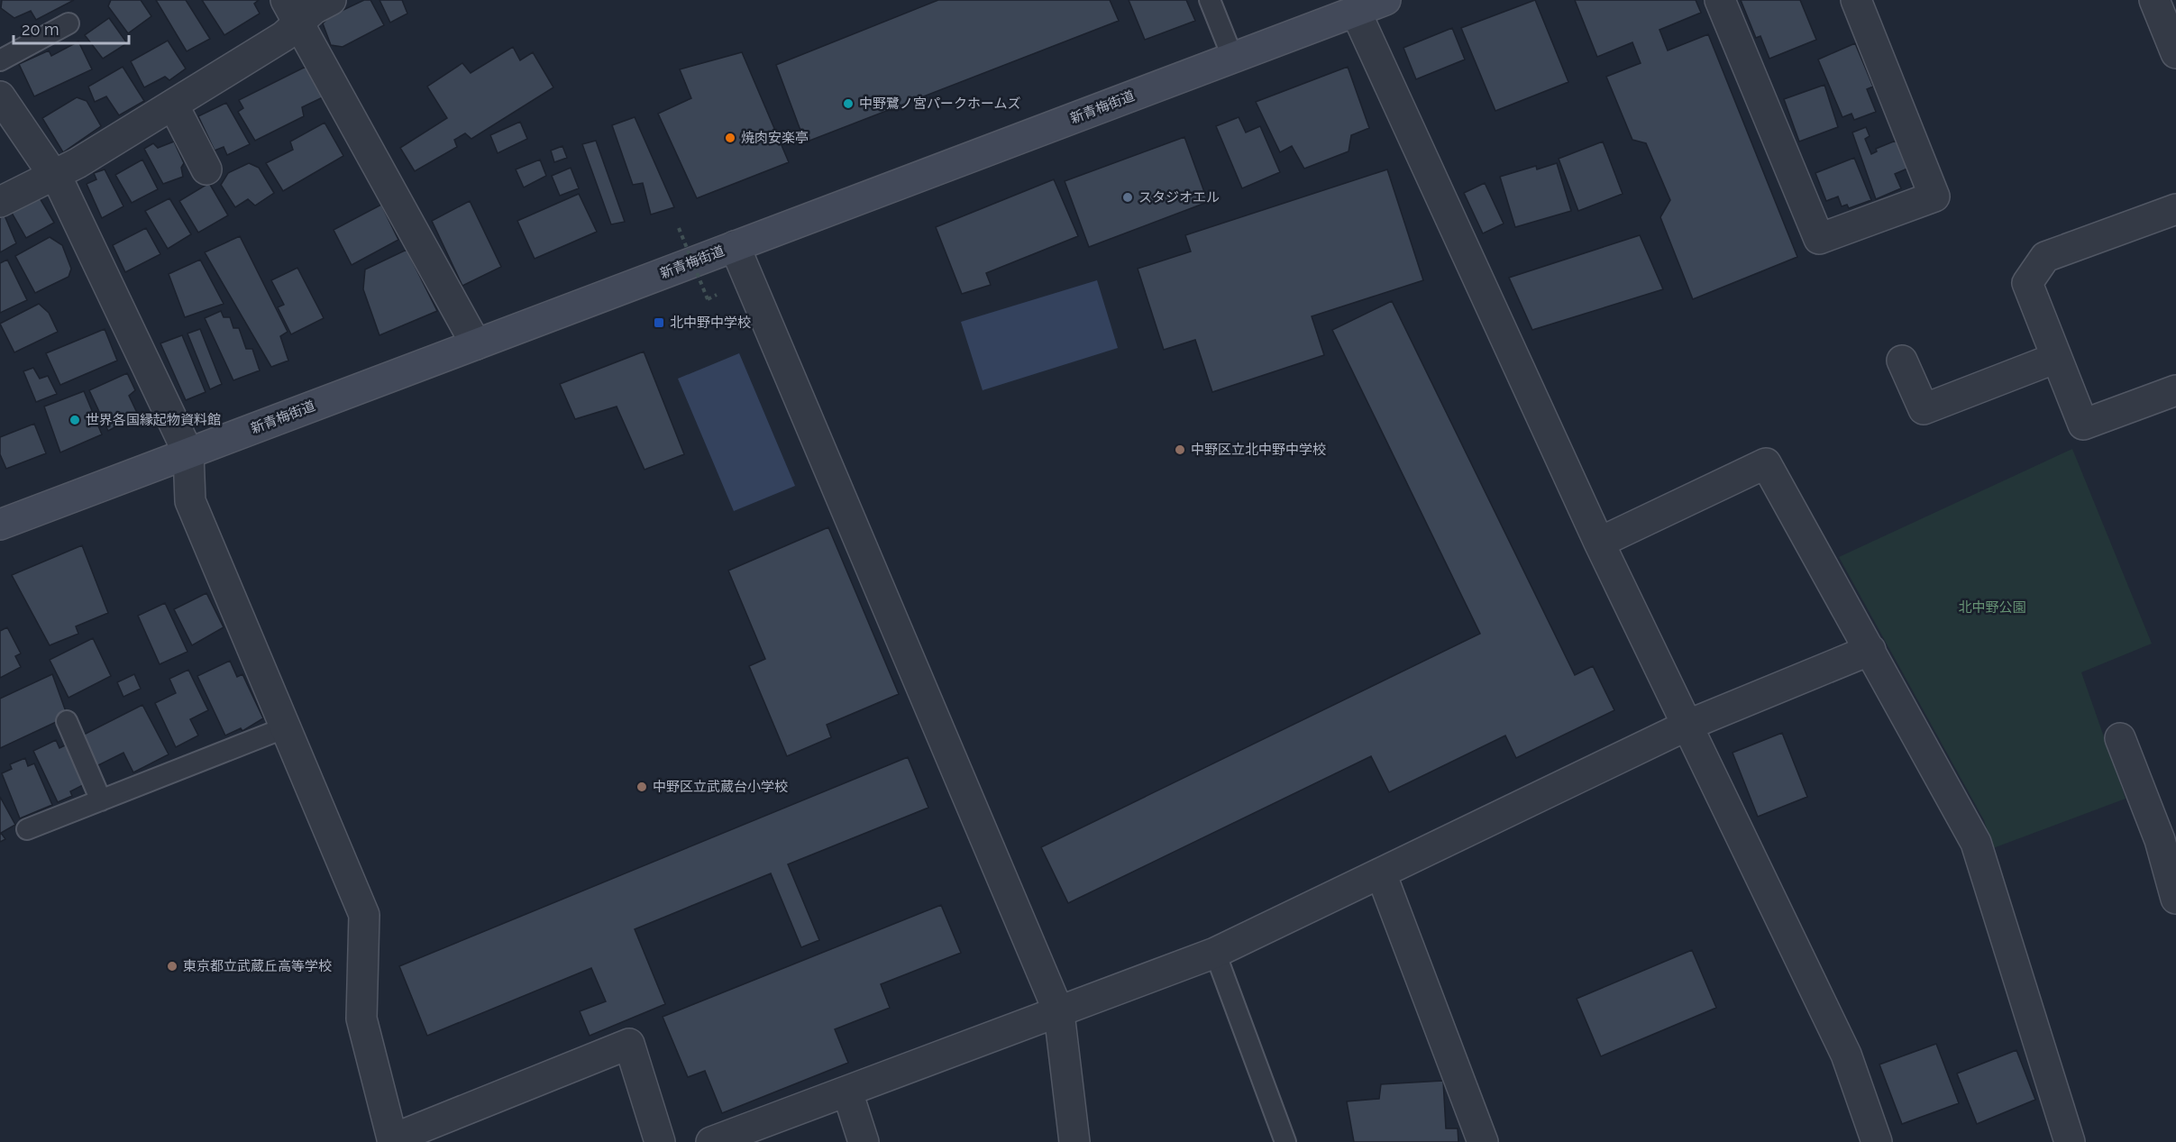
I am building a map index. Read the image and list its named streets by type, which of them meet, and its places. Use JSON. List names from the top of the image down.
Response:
{
  "streets": {
    "main road": ["新青梅街道"]
  },
  "parks": ["北中野公園"],
  "places": {
    "other": [
      "中野鷺ノ宮パークホームズ",
      "焼肉安楽亭",
      "スタジオエル",
      "世界各国縁起物資料館",
      "中野区立北中野中学校",
      "中野区立武蔵台小学校",
      "東京都立武蔵丘高等学校"
    ],
    "transit": ["北中野中学校"]
  },
  "scale_bar": "20 m"
}
